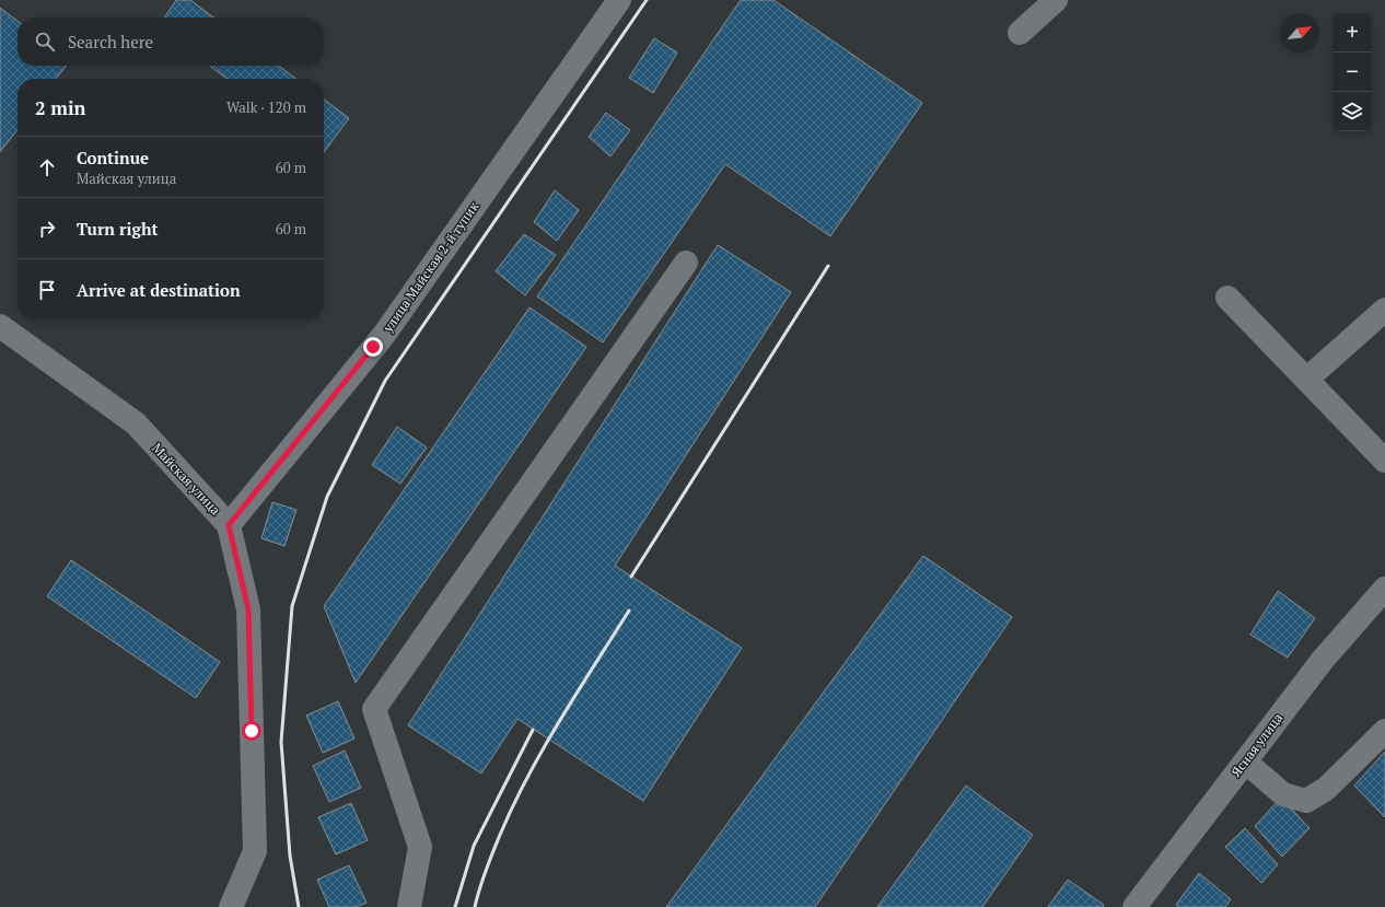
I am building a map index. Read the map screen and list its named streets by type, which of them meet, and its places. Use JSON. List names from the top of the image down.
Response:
{
  "streets": {
    "street": ["улица Майская 2-й тупик", "Майская улица", "Ясная улица"]
  },
  "crossings": [
    ["улица Майская 2-й тупик", "Майская улица"]
  ],
  "north": "top right",
  "page": {
    "map_buttons": ["+", "−"],
    "search": "Search here",
    "heading": ["2 min", "Walk · 120 m"],
    "list": [
      ["Continue", "Майская улица", "60 m"],
      ["Turn right", "60 m"],
      "Arrive at destination"
    ]
  }
}
